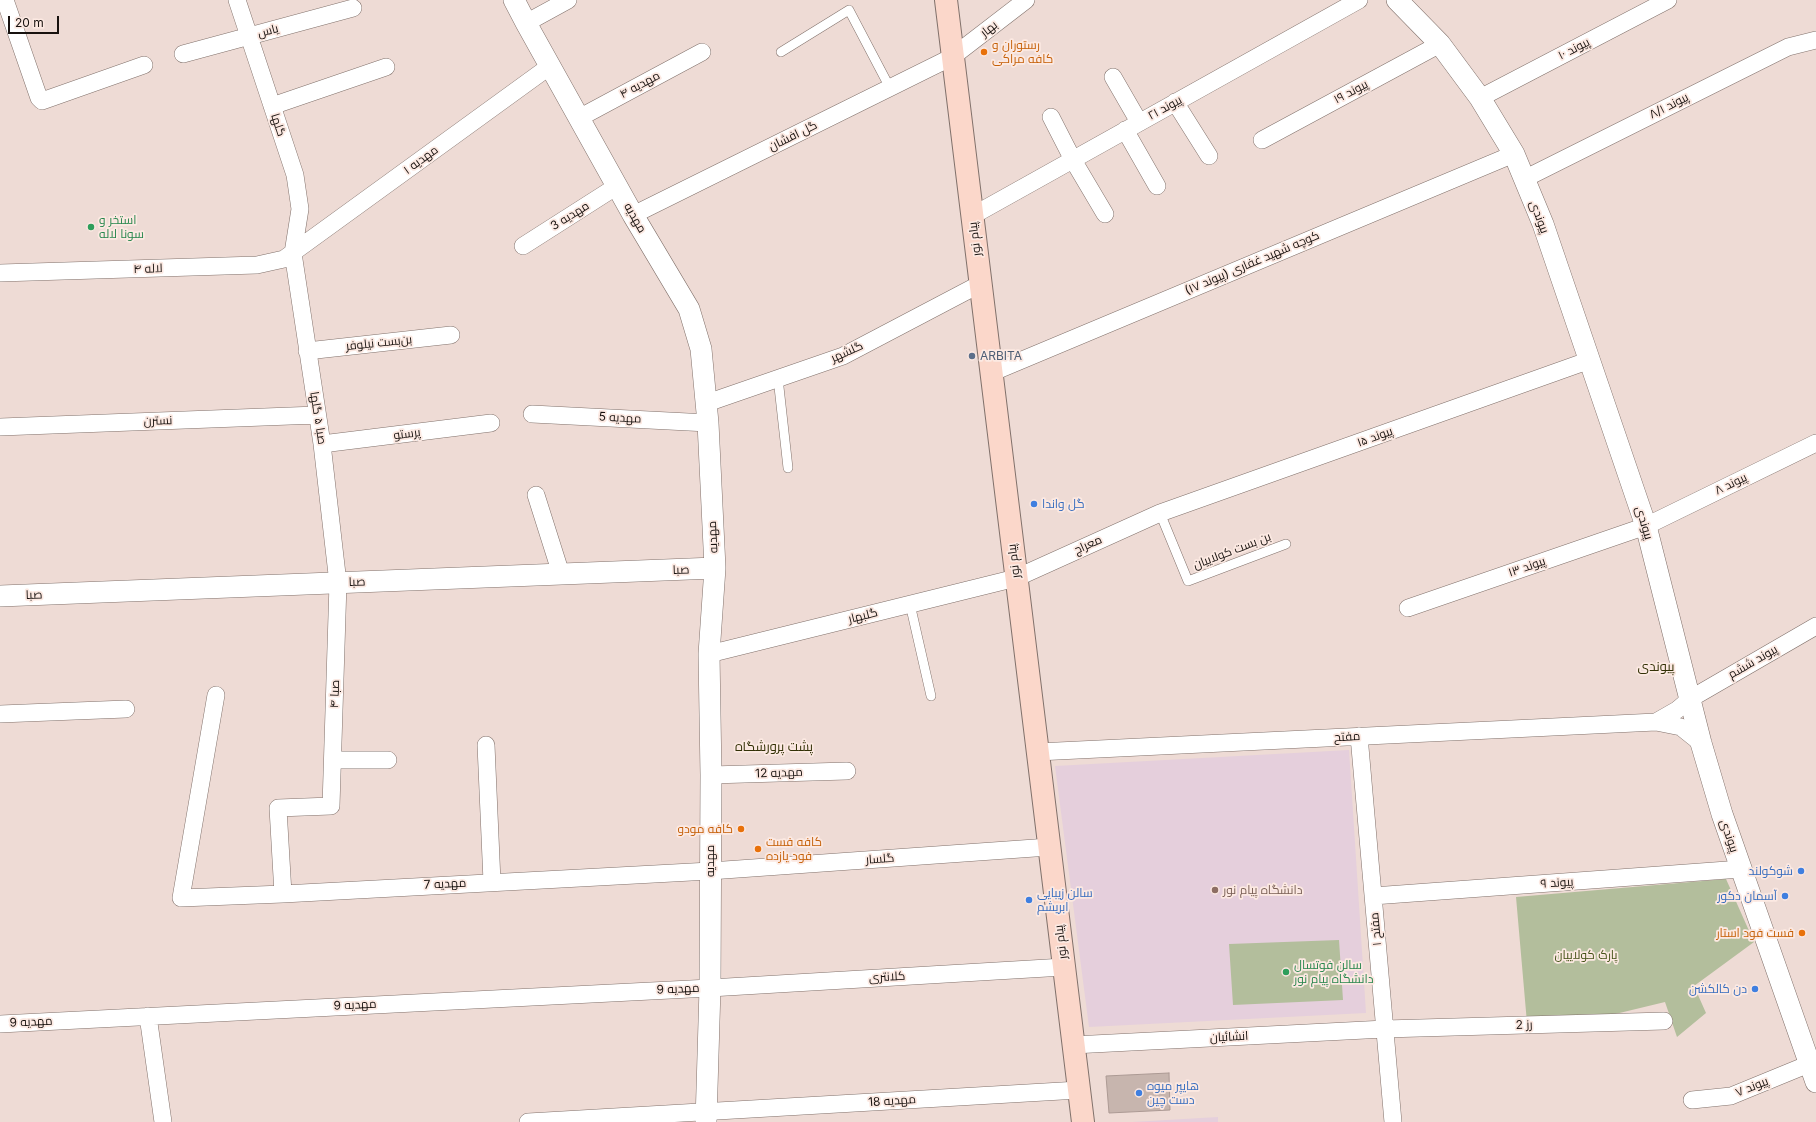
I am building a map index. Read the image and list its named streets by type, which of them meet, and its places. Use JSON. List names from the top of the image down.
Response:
{
  "streets": {
    "main road": ["پیام نور"],
    "street": [
      "بهار",
      "یاس",
      "پیوند ۱۰",
      "مهدیه ۴",
      "پیوند ۱۹",
      "پیوند ۸/۱",
      "پیوند ۲۱",
      "گلها",
      "گل افشان",
      "مهدیه ۱",
      "مهدیه 3",
      "پیوندی",
      "مهدیه",
      "کوچه شهید غفاری (پیوند ۱۷)",
      "لاله ۴",
      "بن‌بست نیلوفر",
      "گلشهر",
      "صبا ۵ گلها",
      "مهدیه 5",
      "نسترن",
      "پرستو",
      "پیوند ۱۵",
      "پیوند ۸",
      "معراج",
      "پیوند ۱۳",
      "صبا",
      "گلبهار",
      "پیوند ششم",
      "صبا ۴",
      "مفتح",
      "مهدیه 12",
      "گلسار",
      "پیوند ۹",
      "مهدیه 7",
      "مفتح ۱",
      "کلانتری",
      "مهدیه 9",
      "رز 2",
      "انشائیان",
      "پیوند ۷",
      "مهدیه 18"
    ],
    "lane": ["بن بست کولاییان"]
  },
  "crossings": [
    ["بهار", "گل افشان"],
    ["بهار", "پیام نور"],
    ["یاس", "گلها"],
    ["پیوند ۱۰", "پیوندی"],
    ["مهدیه ۴", "مهدیه"],
    ["پیوند ۱۹", "پیوندی"],
    ["پیوند ۸/۱", "پیوندی"],
    ["پیوند ۲۱", "پیام نور"],
    ["گلها", "مهدیه ۱"],
    ["گلها", "لاله ۴"],
    ["گلها", "صبا ۵ گلها"],
    ["گل افشان", "مهدیه"],
    ["گل افشان", "پیام نور"],
    ["مهدیه ۱", "مهدیه"],
    ["مهدیه ۱", "لاله ۴"],
    ["مهدیه ۱", "صبا ۵ گلها"],
    ["مهدیه 3", "مهدیه"],
    ["پیوندی", "کوچه شهید غفاری (پیوند ۱۷)"],
    ["پیوندی", "پیوند ۱۵"],
    ["پیوندی", "پیوند ۸"],
    ["پیوندی", "پیوند ۱۳"],
    ["پیوندی", "پیوند ششم"],
    ["پیوندی", "پیوند ۹"],
    ["پیوندی", "پیوند ۷"],
    ["مهدیه", "گلشهر"],
    ["مهدیه", "مهدیه 5"],
    ["مهدیه", "صبا"],
    ["مهدیه", "گلبهار"],
    ["مهدیه", "مهدیه 12"],
    ["مهدیه", "گلسار"],
    ["مهدیه", "مهدیه 7"],
    ["مهدیه", "کلانتری"],
    ["مهدیه", "مهدیه 9"],
    ["مهدیه", "مهدیه 18"],
    ["پیام نور", "کوچه شهید غفاری (پیوند ۱۷)"],
    ["پیام نور", "گلشهر"],
    ["پیام نور", "معراج"],
    ["پیام نور", "گلبهار"],
    ["پیام نور", "مفتح"],
    ["پیام نور", "گلسار"],
    ["پیام نور", "کلانتری"],
    ["پیام نور", "انشائیان"],
    ["پیام نور", "مهدیه 18"],
    ["لاله ۴", "صبا ۵ گلها"],
    ["بن‌بست نیلوفر", "صبا ۵ گلها"],
    ["گلشهر", "مهدیه 5"],
    ["صبا ۵ گلها", "نسترن"],
    ["صبا ۵ گلها", "پرستو"],
    ["صبا ۵ گلها", "صبا"],
    ["صبا ۵ گلها", "صبا ۴"],
    ["پیوند ۱۵", "معراج"],
    ["پیوند ۱۵", "بن بست کولاییان"],
    ["پیوند ۸", "پیوند ۱۳"],
    ["معراج", "بن بست کولاییان"],
    ["معراج", "گلبهار"],
    ["صبا", "صبا ۴"],
    ["پیوند ششم", "مفتح"],
    ["صبا ۴", "مهدیه 7"],
    ["مفتح", "مفتح ۱"],
    ["گلسار", "مهدیه 7"],
    ["پیوند ۹", "مفتح ۱"],
    ["مفتح ۱", "رز 2"],
    ["مفتح ۱", "انشائیان"],
    ["کلانتری", "مهدیه 9"],
    ["رز 2", "انشائیان"]
  ],
  "districts": ["پیوندی", "پشت پرورشگاه"],
  "parks": ["پارک کولاییان"],
  "places": [
    "رستوران و کافه مراکی",
    "استخر و سونا لاله",
    "ARBITA",
    "گل واندا",
    "کافه مودو",
    "کافه فست فود یازده",
    "شوکولند",
    "دانشگاه پیام نور",
    "آسمان دکور",
    "سالن زیبایی ابریشم",
    "فست فود استار",
    "سالن فوتسال دانشگاه پیام نور",
    "دن کالکشن",
    "هایپر میوه دست چین"
  ],
  "scale_bar": "20 m"
}
